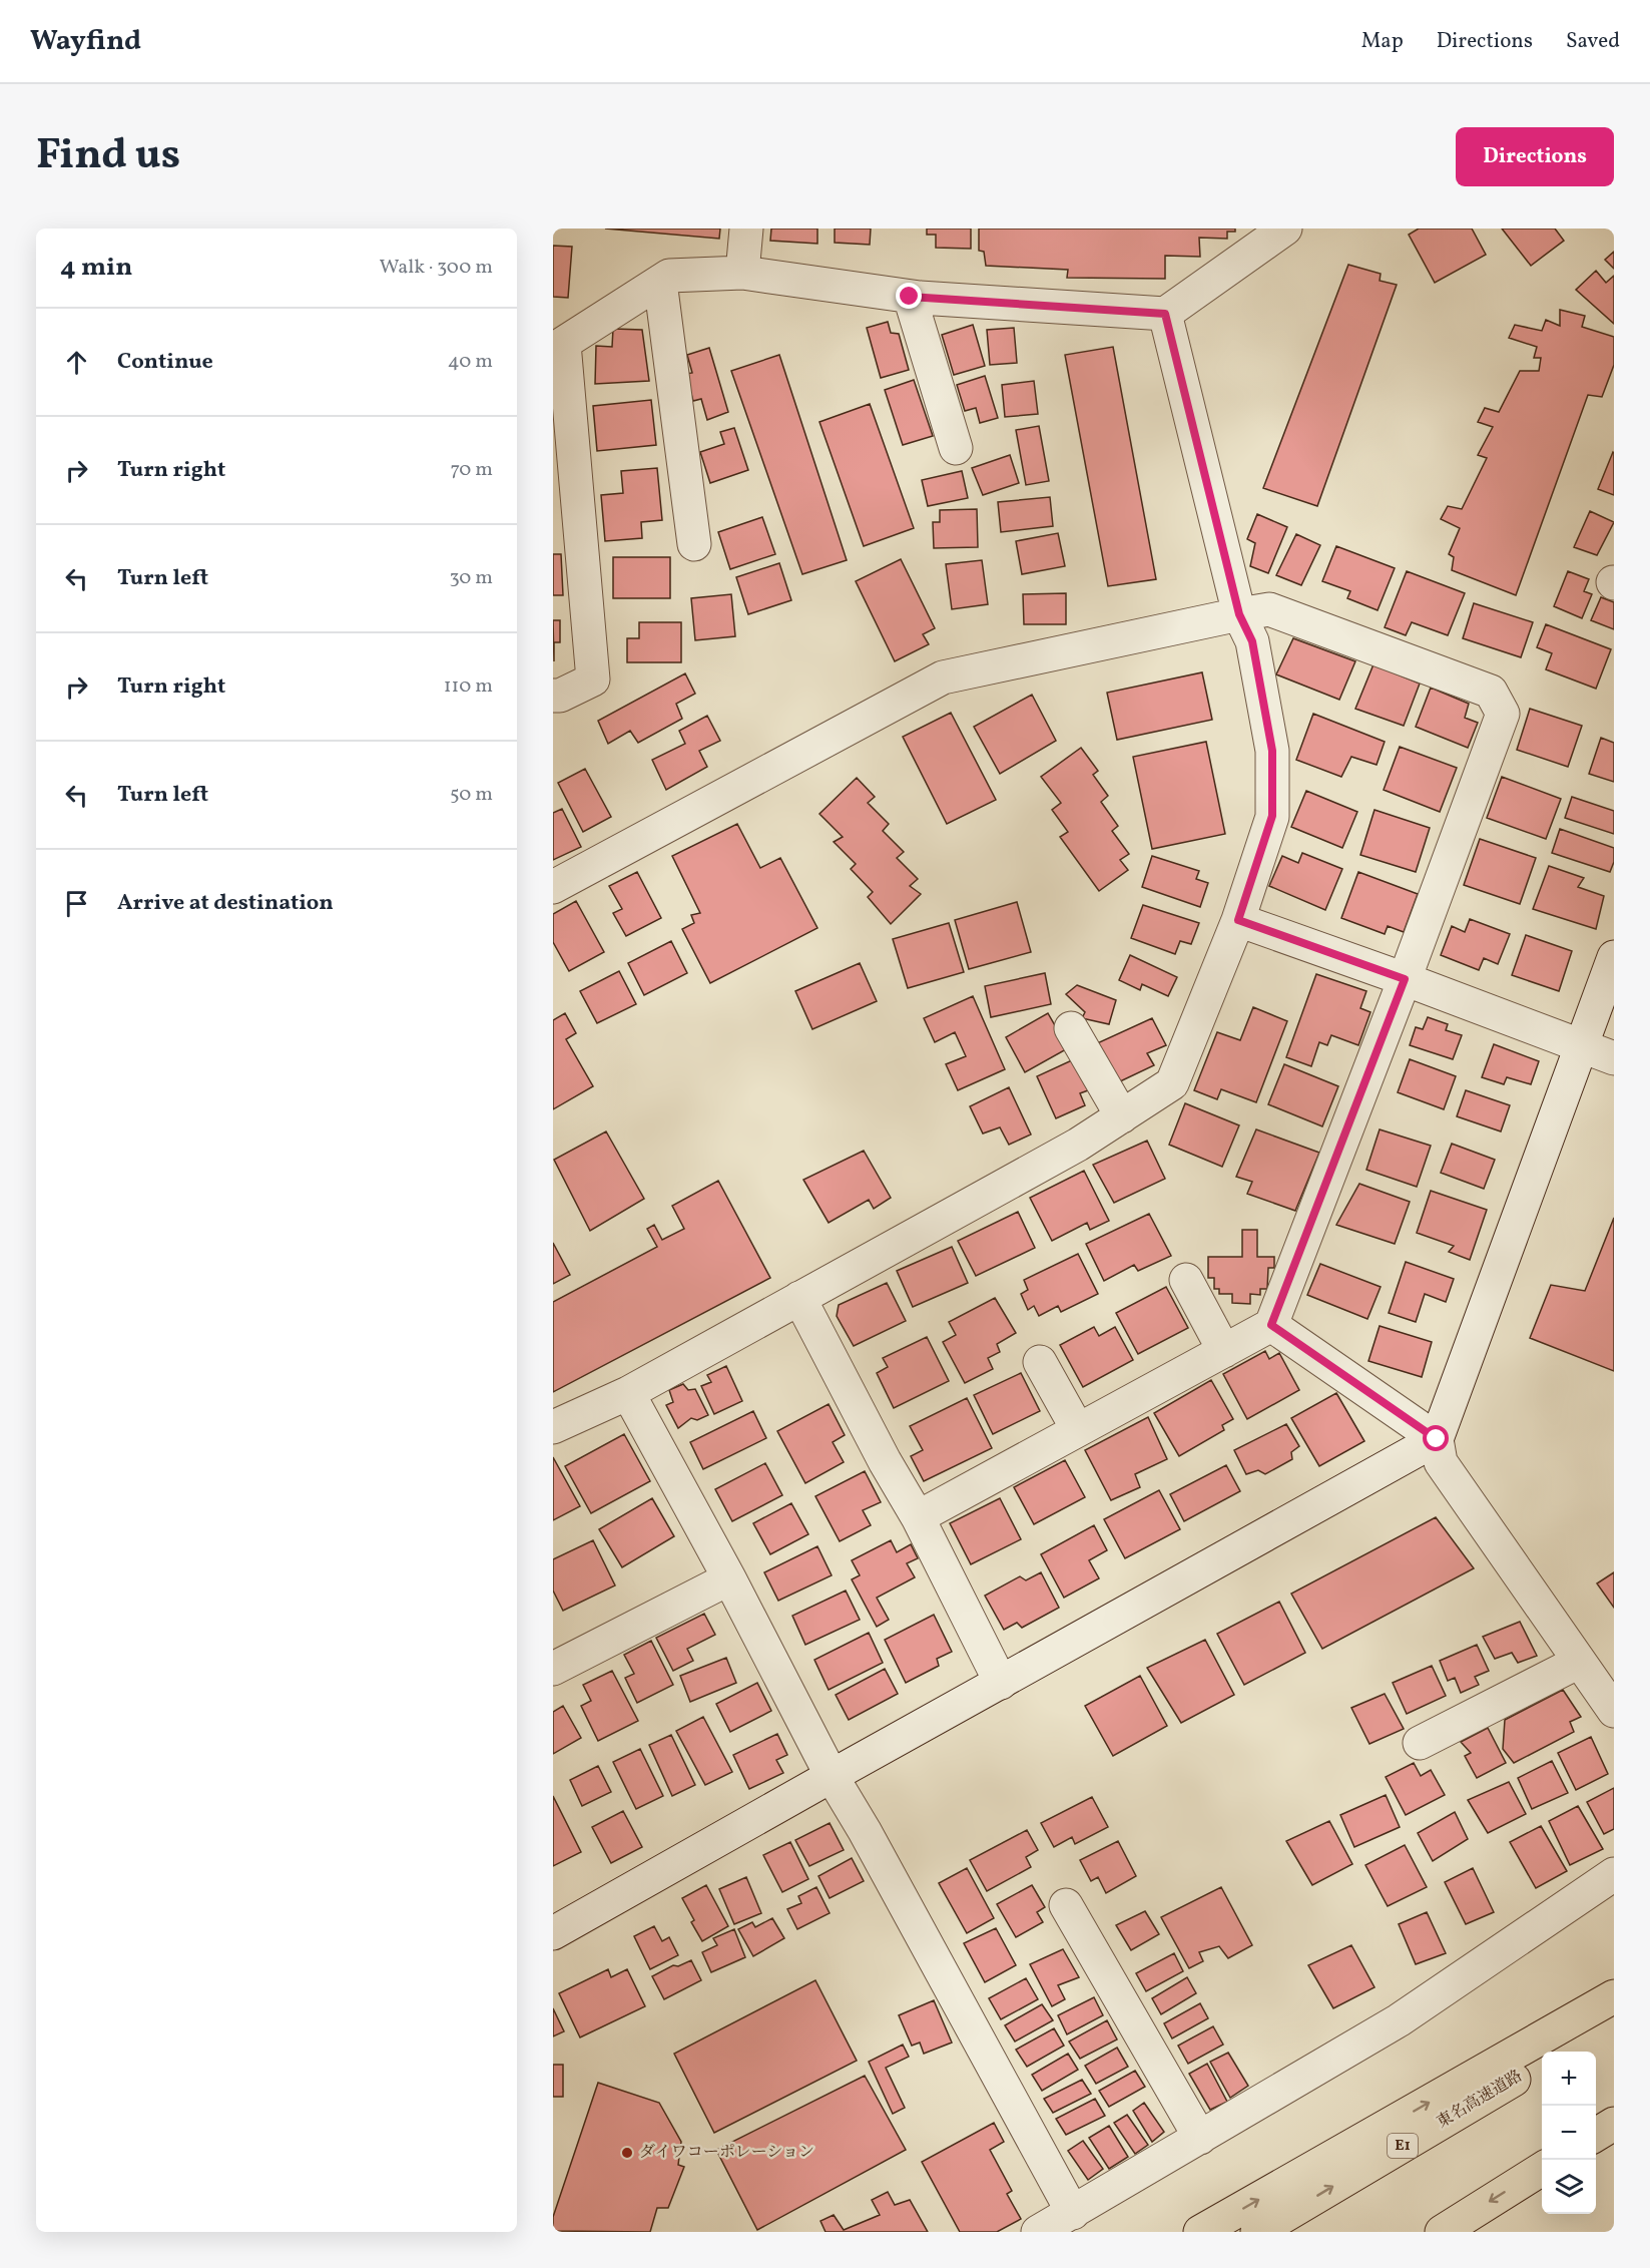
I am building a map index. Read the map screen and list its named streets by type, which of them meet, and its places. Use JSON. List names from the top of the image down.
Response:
{
  "streets": {
    "highway": ["東名高速道路", "E1"]
  },
  "places": ["ダイワコーポレーション"],
  "page": {
    "header": "Wayfind",
    "nav": ["Map", "Directions", "Saved"],
    "title": "Find us",
    "buttons": "Directions",
    "heading": ["4 min", "Walk · 300 m"],
    "list": [
      ["Continue", "40 m"],
      ["Turn right", "70 m"],
      ["Turn left", "30 m"],
      ["Turn right", "110 m"],
      ["Turn left", "50 m"],
      "Arrive at destination"
    ],
    "map_buttons": ["+", "−"]
  }
}
